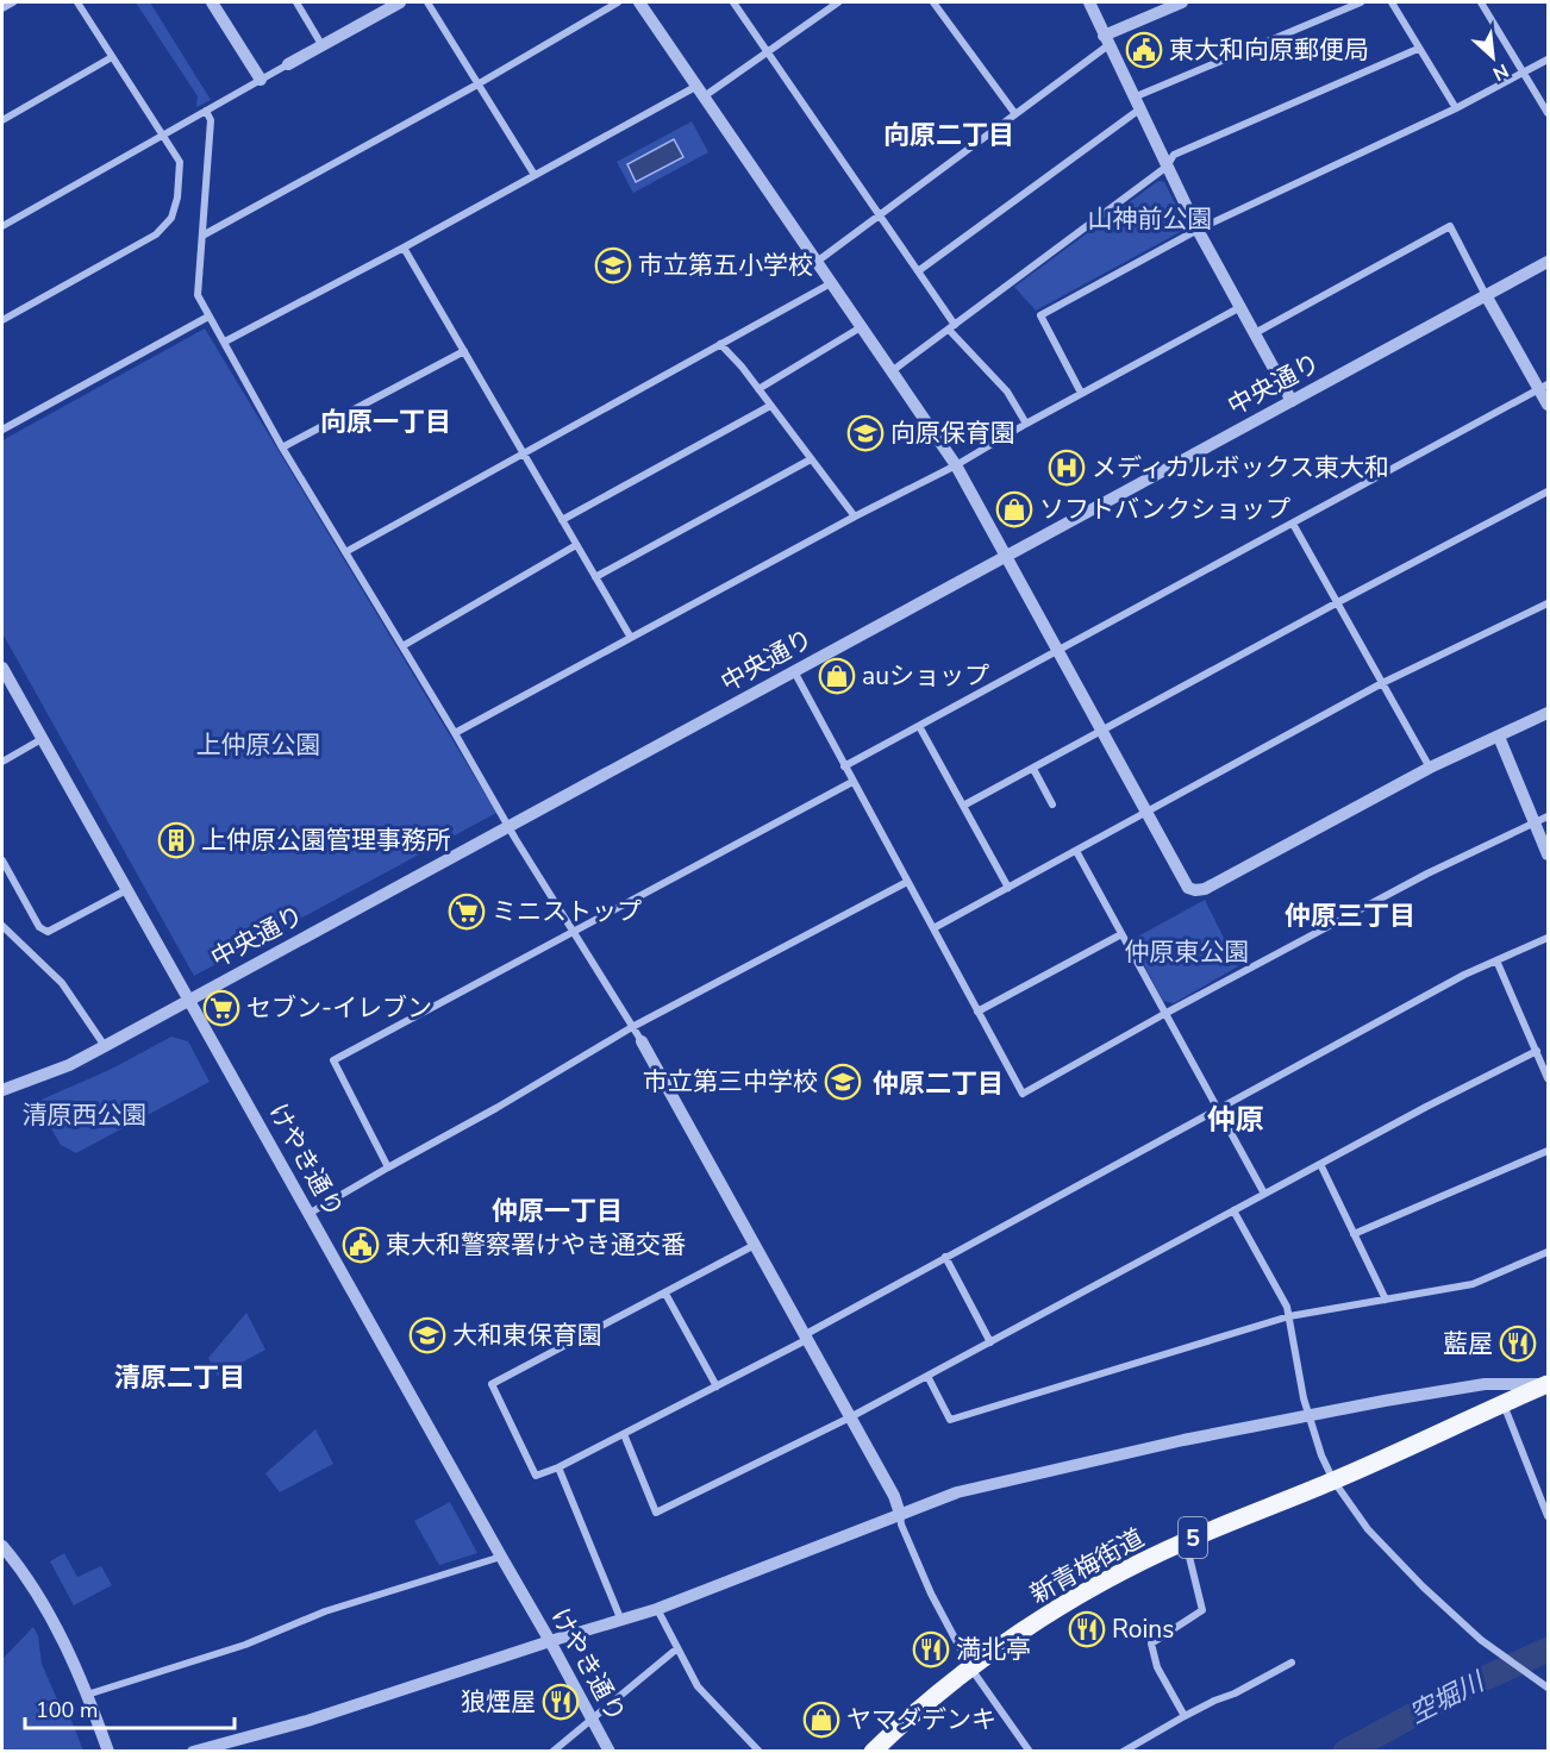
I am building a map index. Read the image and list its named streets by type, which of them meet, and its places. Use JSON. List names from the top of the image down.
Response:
{
  "streets": {
    "main road": ["5", "新青梅街道"],
    "street": ["中央通り", "けやき通り"]
  },
  "crossings": [
    ["中央通り", "けやき通り"]
  ],
  "districts": [
    "向原二丁目",
    "向原一丁目",
    "仲原三丁目",
    "仲原二丁目",
    "仲原",
    "仲原一丁目",
    "清原二丁目"
  ],
  "water": ["空堀川"],
  "parks": [
    "山神前公園",
    "上仲原公園",
    "仲原東公園",
    "清原西公園"
  ],
  "places": {
    "public building": ["東大和向原郵便局", "東大和警察署けやき通交番"],
    "school or university": [
      "市立第五小学校",
      "向原保育園",
      "市立第三中学校",
      "大和東保育園"
    ],
    "hospital": ["メディカルボックス東大和"],
    "shop": ["ソフトバンクショップ", "auショップ", "ヤマダデンキ"],
    "building": ["上仲原公園管理事務所"],
    "supermarket": ["ミニストップ", "セブン-イレブン"],
    "restaurant": [
      "藍屋",
      "Roins",
      "満北亭",
      "狼煙屋"
    ]
  },
  "scale_bar": "100 m",
  "north": "bottom right"
}
